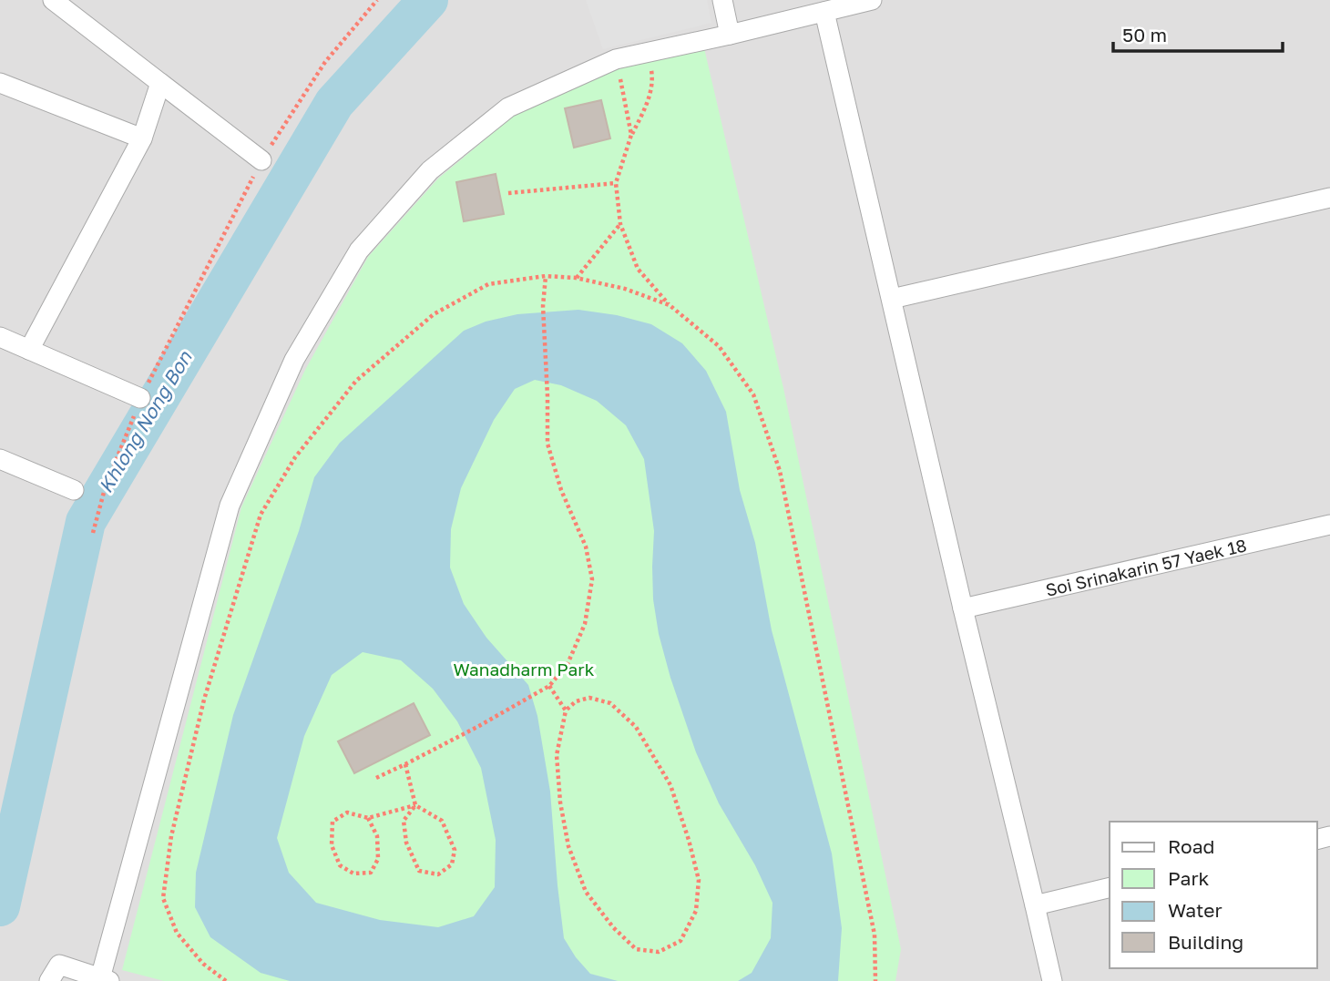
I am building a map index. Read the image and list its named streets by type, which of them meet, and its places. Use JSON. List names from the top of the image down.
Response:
{
  "streets": {
    "street": ["Soi Srinakarin 57 Yaek 18"]
  },
  "water": ["Khlong Nong Bon"],
  "parks": ["Wanadharm Park"],
  "legend": [
    "Road",
    "Park",
    "Water",
    "Building"
  ],
  "scale_bar": "50 m"
}
